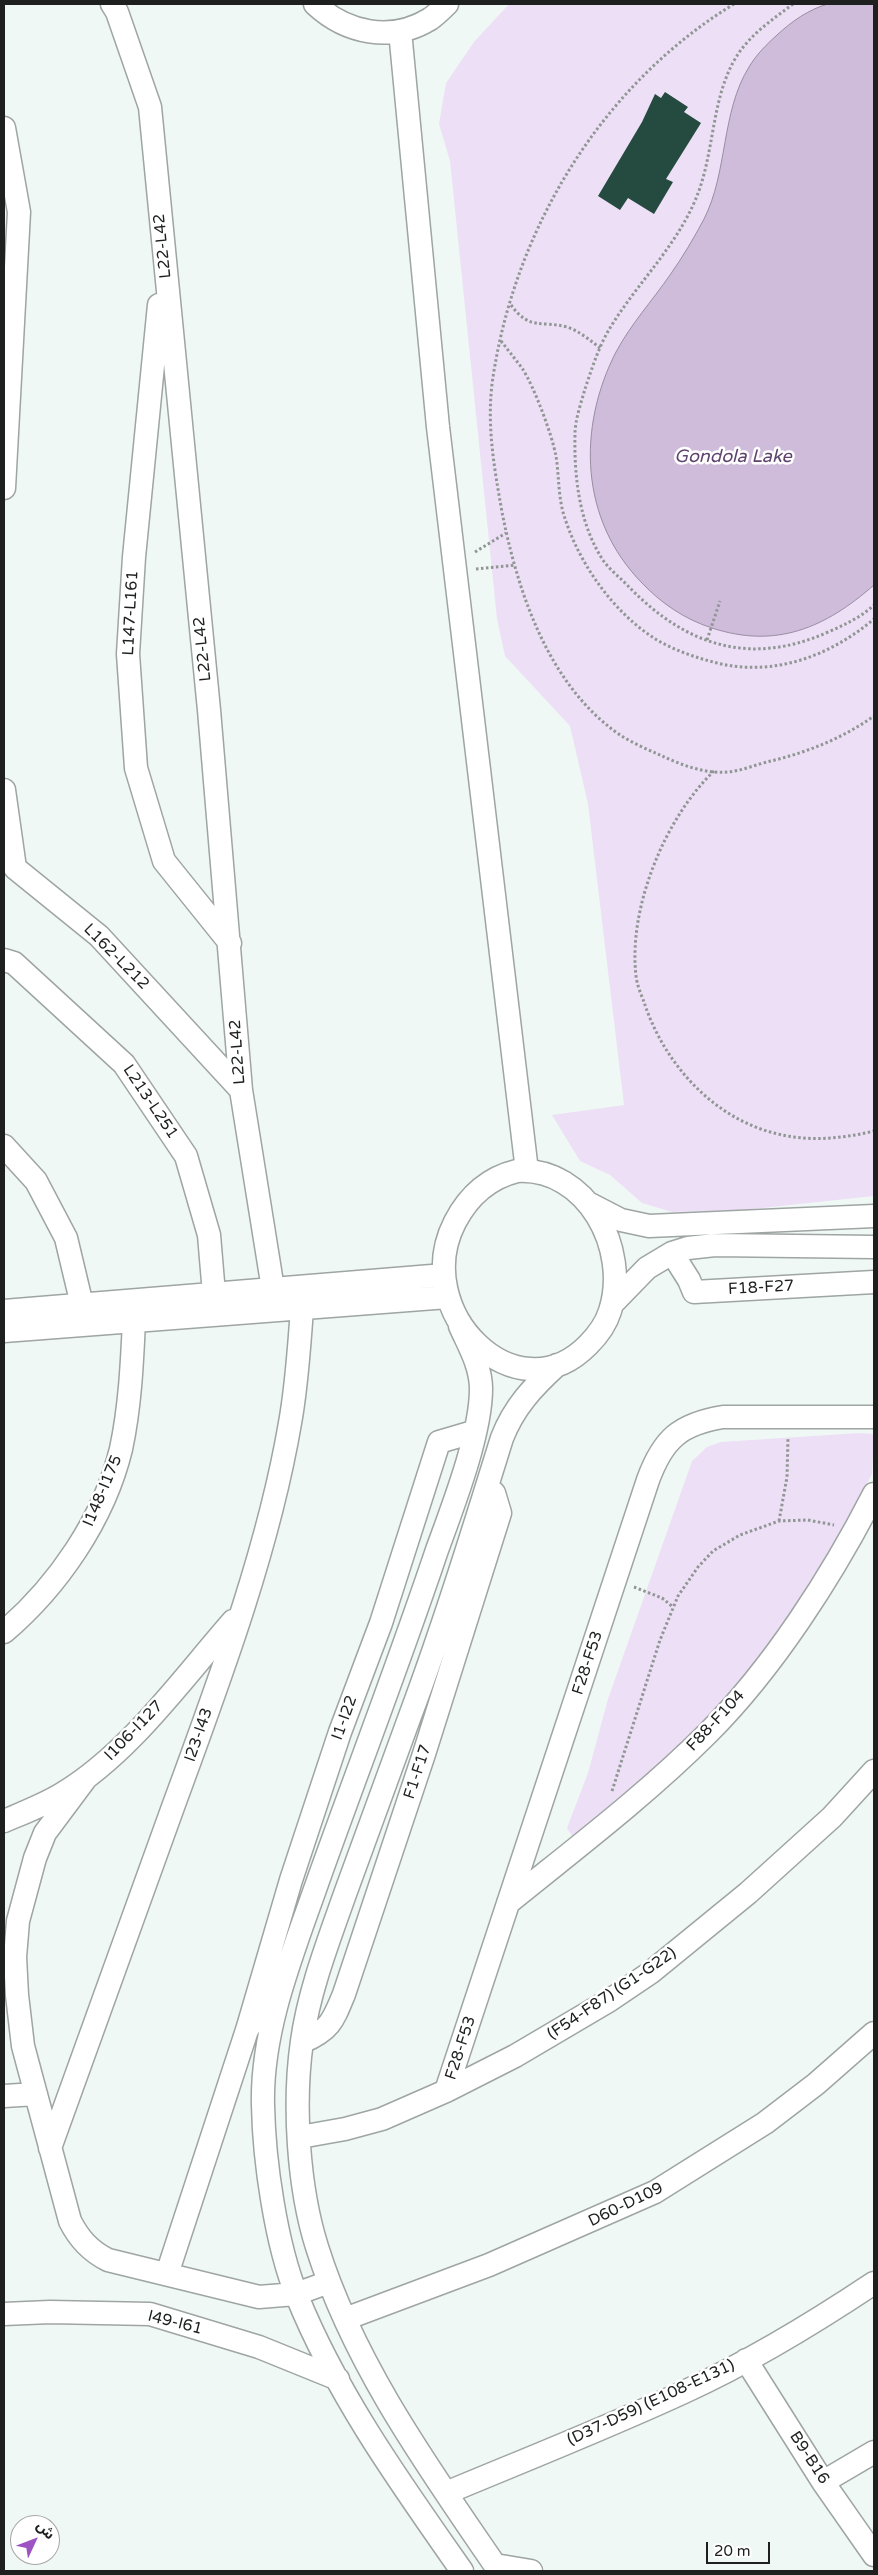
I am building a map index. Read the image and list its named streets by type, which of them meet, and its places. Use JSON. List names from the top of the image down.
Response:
{
  "streets": {
    "street": [
      "L22-L42",
      "L147-L161",
      "L162-L212",
      "L213-L251",
      "F18-F27",
      "I148-I175",
      "F28-F53",
      "I1-I22",
      "F88-F104",
      "I106-I127",
      "I23-I43",
      "F1-F17",
      "(F54-F87) (G1-G22)",
      "D60-D109",
      "I49-I61",
      "(D37-D59) (E108-E131)",
      "B9-B16"
    ]
  },
  "crossings": [
    ["L22-L42", "L147-L161"],
    ["L22-L42", "L162-L212"],
    ["F28-F53", "F88-F104"],
    ["F28-F53", "(F54-F87) (G1-G22)"],
    ["I106-I127", "I23-I43"],
    ["(D37-D59) (E108-E131)", "B9-B16"]
  ],
  "water": ["Gondola Lake"],
  "scale_bar": "20 m",
  "north": "top right"
}
